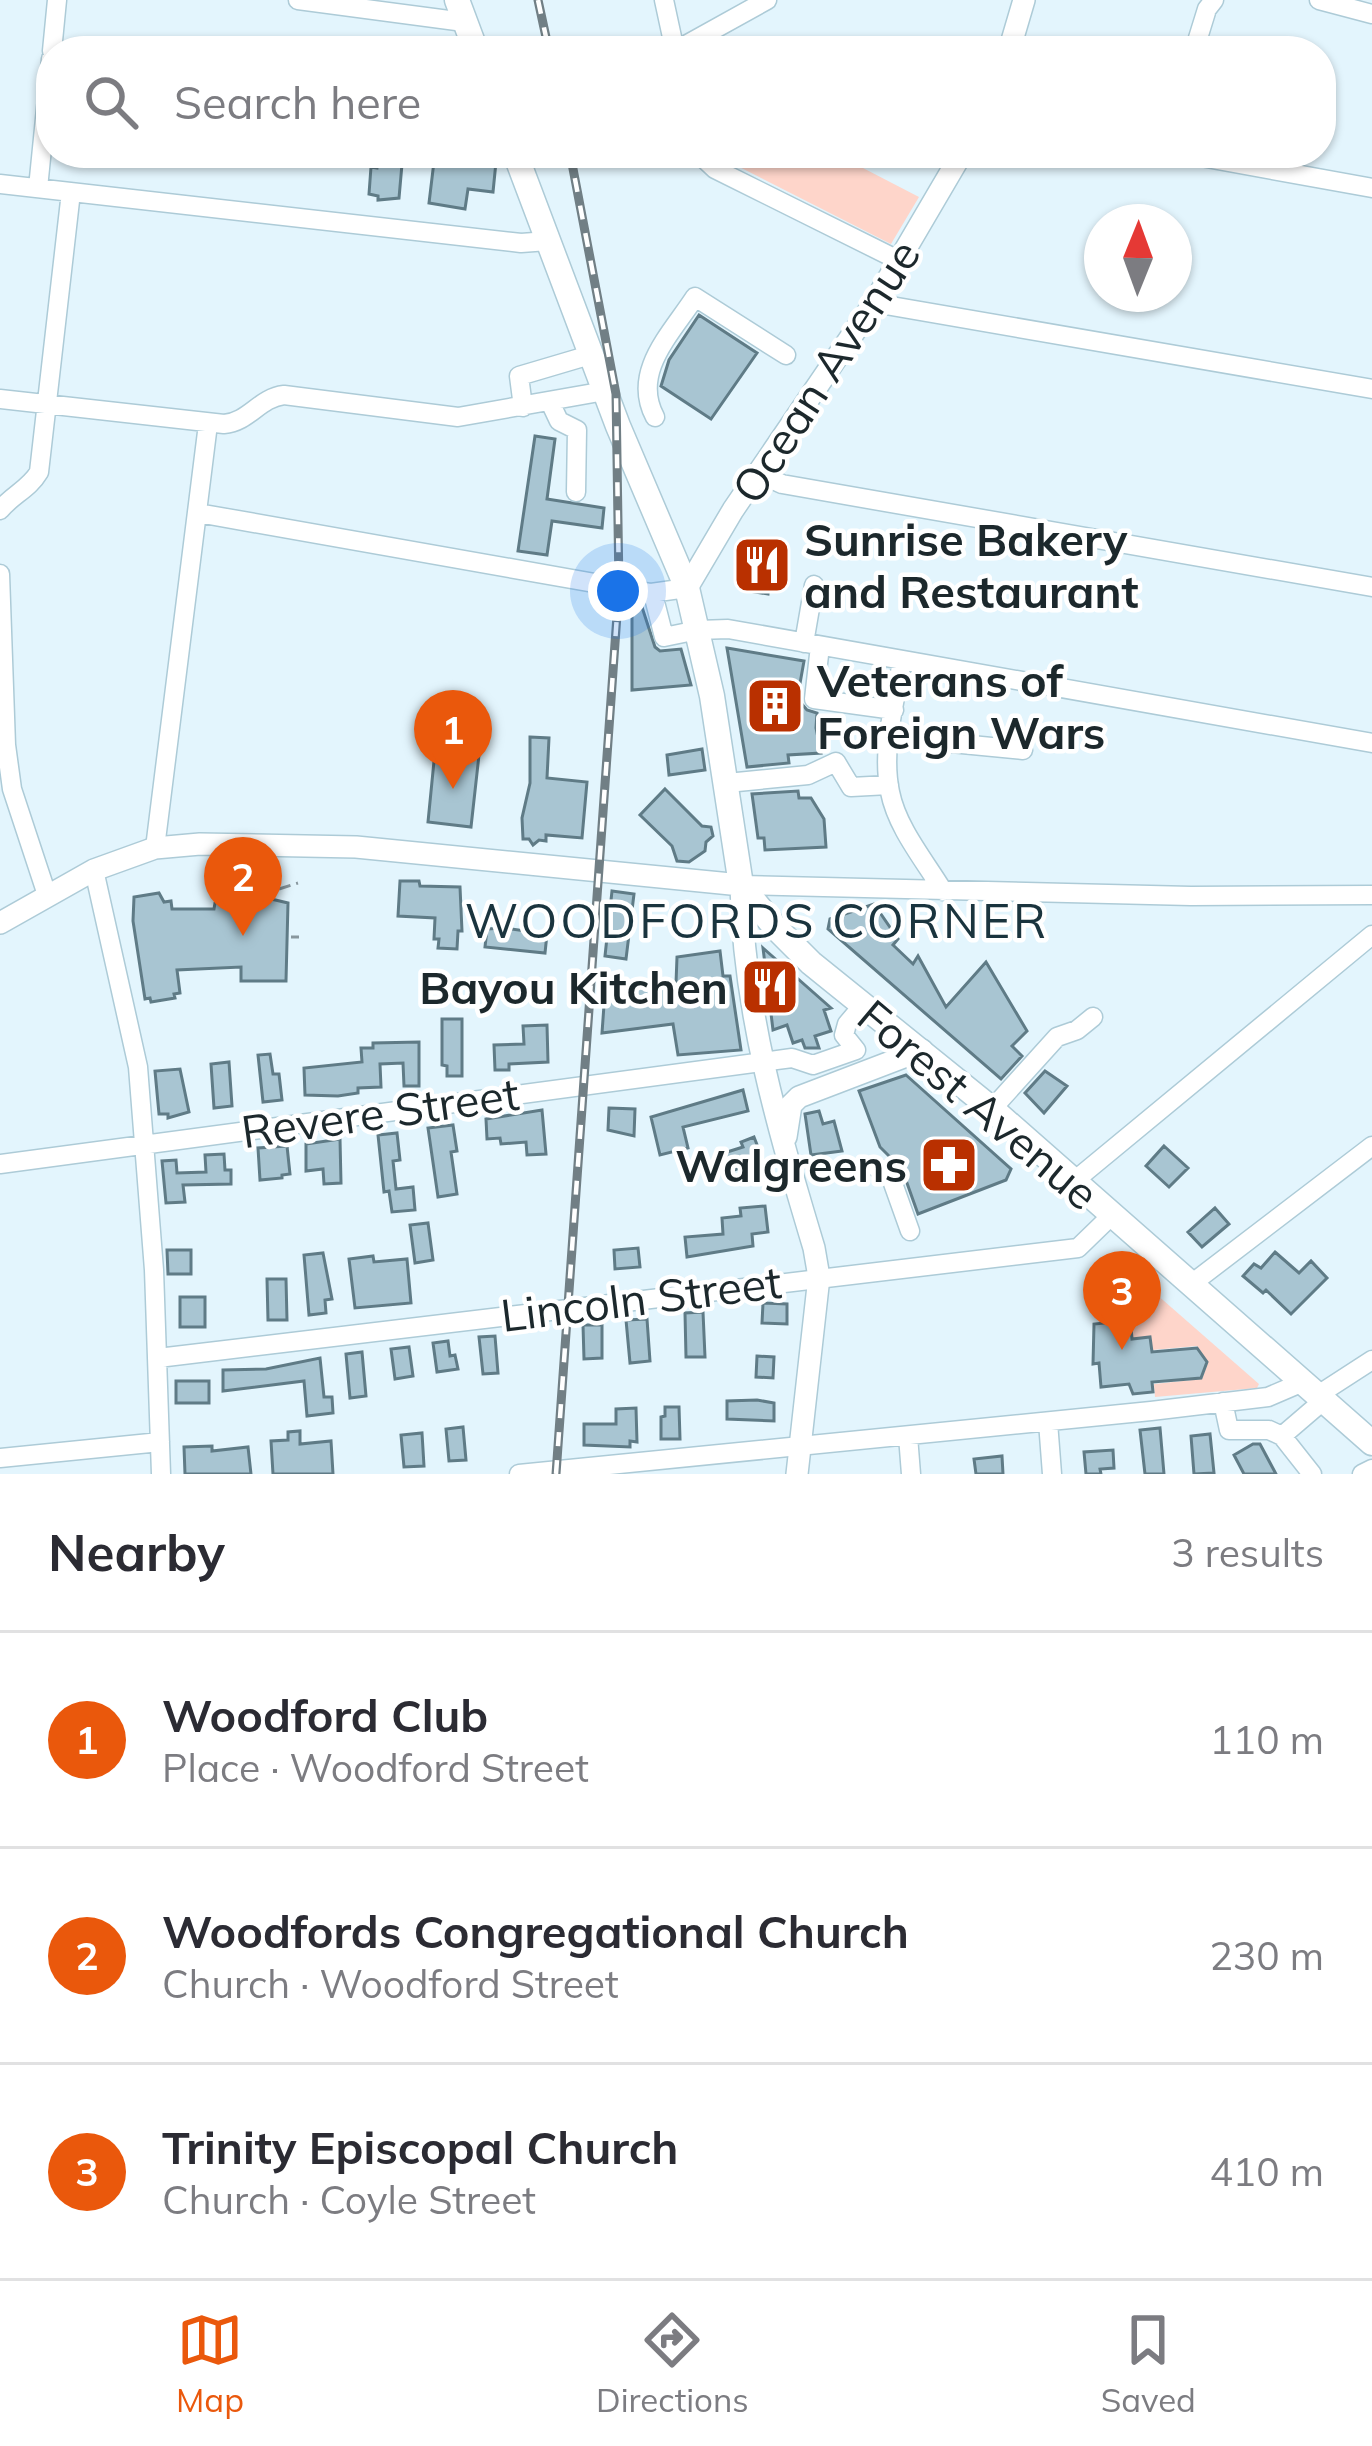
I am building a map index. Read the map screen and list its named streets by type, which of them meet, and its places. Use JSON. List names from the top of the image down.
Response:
{
  "streets": {
    "highway": ["Forest Avenue"],
    "main road": ["Ocean Avenue"],
    "street": ["Revere Street", "Lincoln Street"]
  },
  "crossings": [
    ["Forest Avenue", "Lincoln Street"]
  ],
  "districts": ["WOODFORDS CORNER"],
  "places": {
    "restaurant": ["Sunrise Bakery and Restaurant", "Bayou Kitchen"],
    "building": ["Veterans of Foreign Wars"],
    "pharmacy": ["Walgreens"]
  },
  "north": "top",
  "page": {
    "search": "Search here",
    "pins": ["1", "2", "3"],
    "heading": ["Nearby", "3 results"],
    "list": [
      {
        "mark": "1",
        "name": "Woodford Club",
        "note": "Place · Woodford Street",
        "value": "110 m"
      },
      {
        "mark": "2",
        "name": "Woodfords Congregational Church",
        "note": "Church · Woodford Street",
        "value": "230 m"
      },
      {
        "mark": "3",
        "name": "Trinity Episcopal Church",
        "note": "Church · Coyle Street",
        "value": "410 m"
      }
    ],
    "nav": ["Map", "Directions", "Saved"]
  }
}
